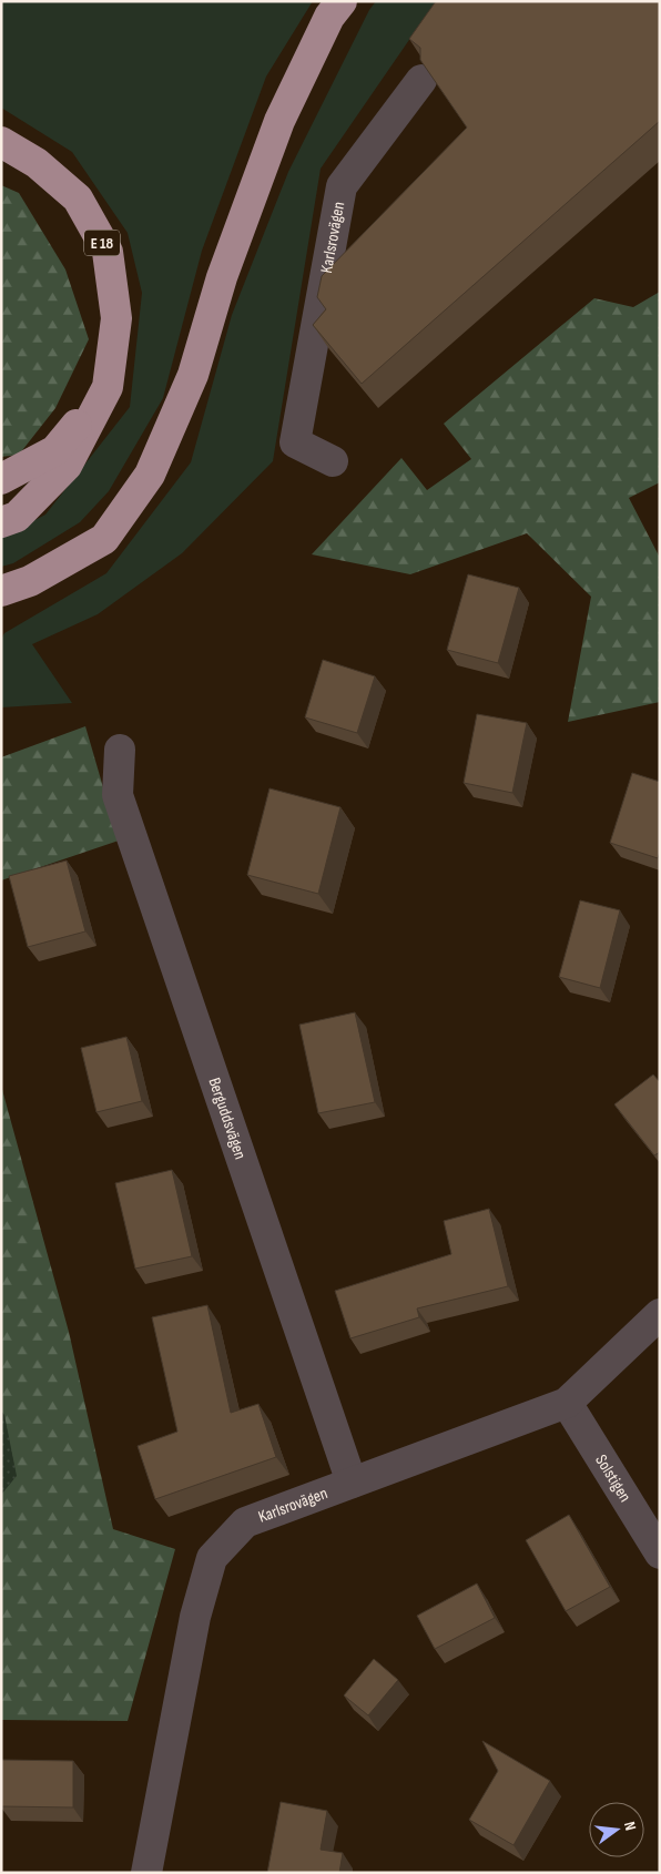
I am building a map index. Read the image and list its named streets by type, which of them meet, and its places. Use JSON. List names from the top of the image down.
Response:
{
  "streets": {
    "highway": ["E 18"],
    "street": ["Karlsrovägen", "Berguddsvägen", "Solstigen"]
  },
  "crossings": [
    ["Karlsrovägen", "Berguddsvägen"],
    ["Karlsrovägen", "Solstigen"]
  ],
  "north": "right"
}
